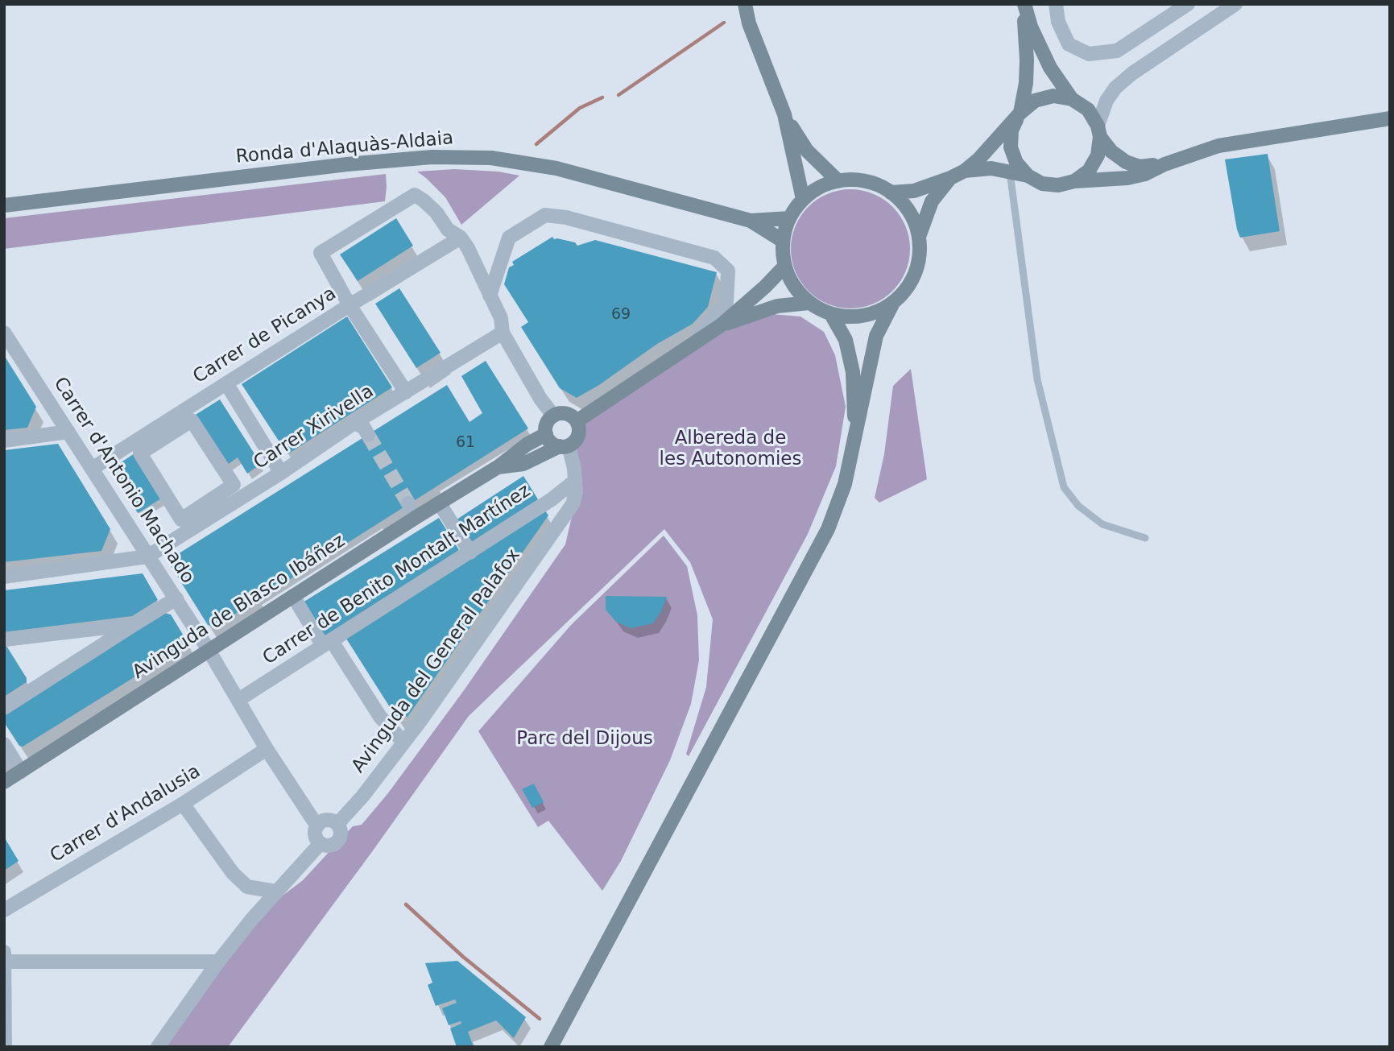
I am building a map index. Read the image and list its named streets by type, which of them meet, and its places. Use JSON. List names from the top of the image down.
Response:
{
  "streets": {
    "street": [
      "Ronda d'Alaquàs-Aldaia",
      "Carrer de Picanya",
      "Carrer Xirivella",
      "Carrer d'Antonio Machado",
      "Carrer de Benito Montalt Martínez",
      "Avinguda de Blasco Ibáñez",
      "Avinguda del General Palafox",
      "Carrer d'Andalusia"
    ]
  },
  "crossings": [
    ["Carrer de Picanya", "Carrer d'Antonio Machado"],
    ["Carrer Xirivella", "Carrer d'Antonio Machado"],
    ["Carrer d'Antonio Machado", "Carrer de Benito Montalt Martínez"],
    ["Carrer d'Antonio Machado", "Avinguda de Blasco Ibáñez"],
    ["Carrer d'Antonio Machado", "Avinguda del General Palafox"],
    ["Carrer d'Antonio Machado", "Carrer d'Andalusia"],
    ["Carrer de Benito Montalt Martínez", "Avinguda del General Palafox"],
    ["Avinguda de Blasco Ibáñez", "Avinguda del General Palafox"]
  ],
  "parks": ["Albereda de les Autonomies", "Parc del Dijous"],
  "house_numbers": ["69", "61"]
}
